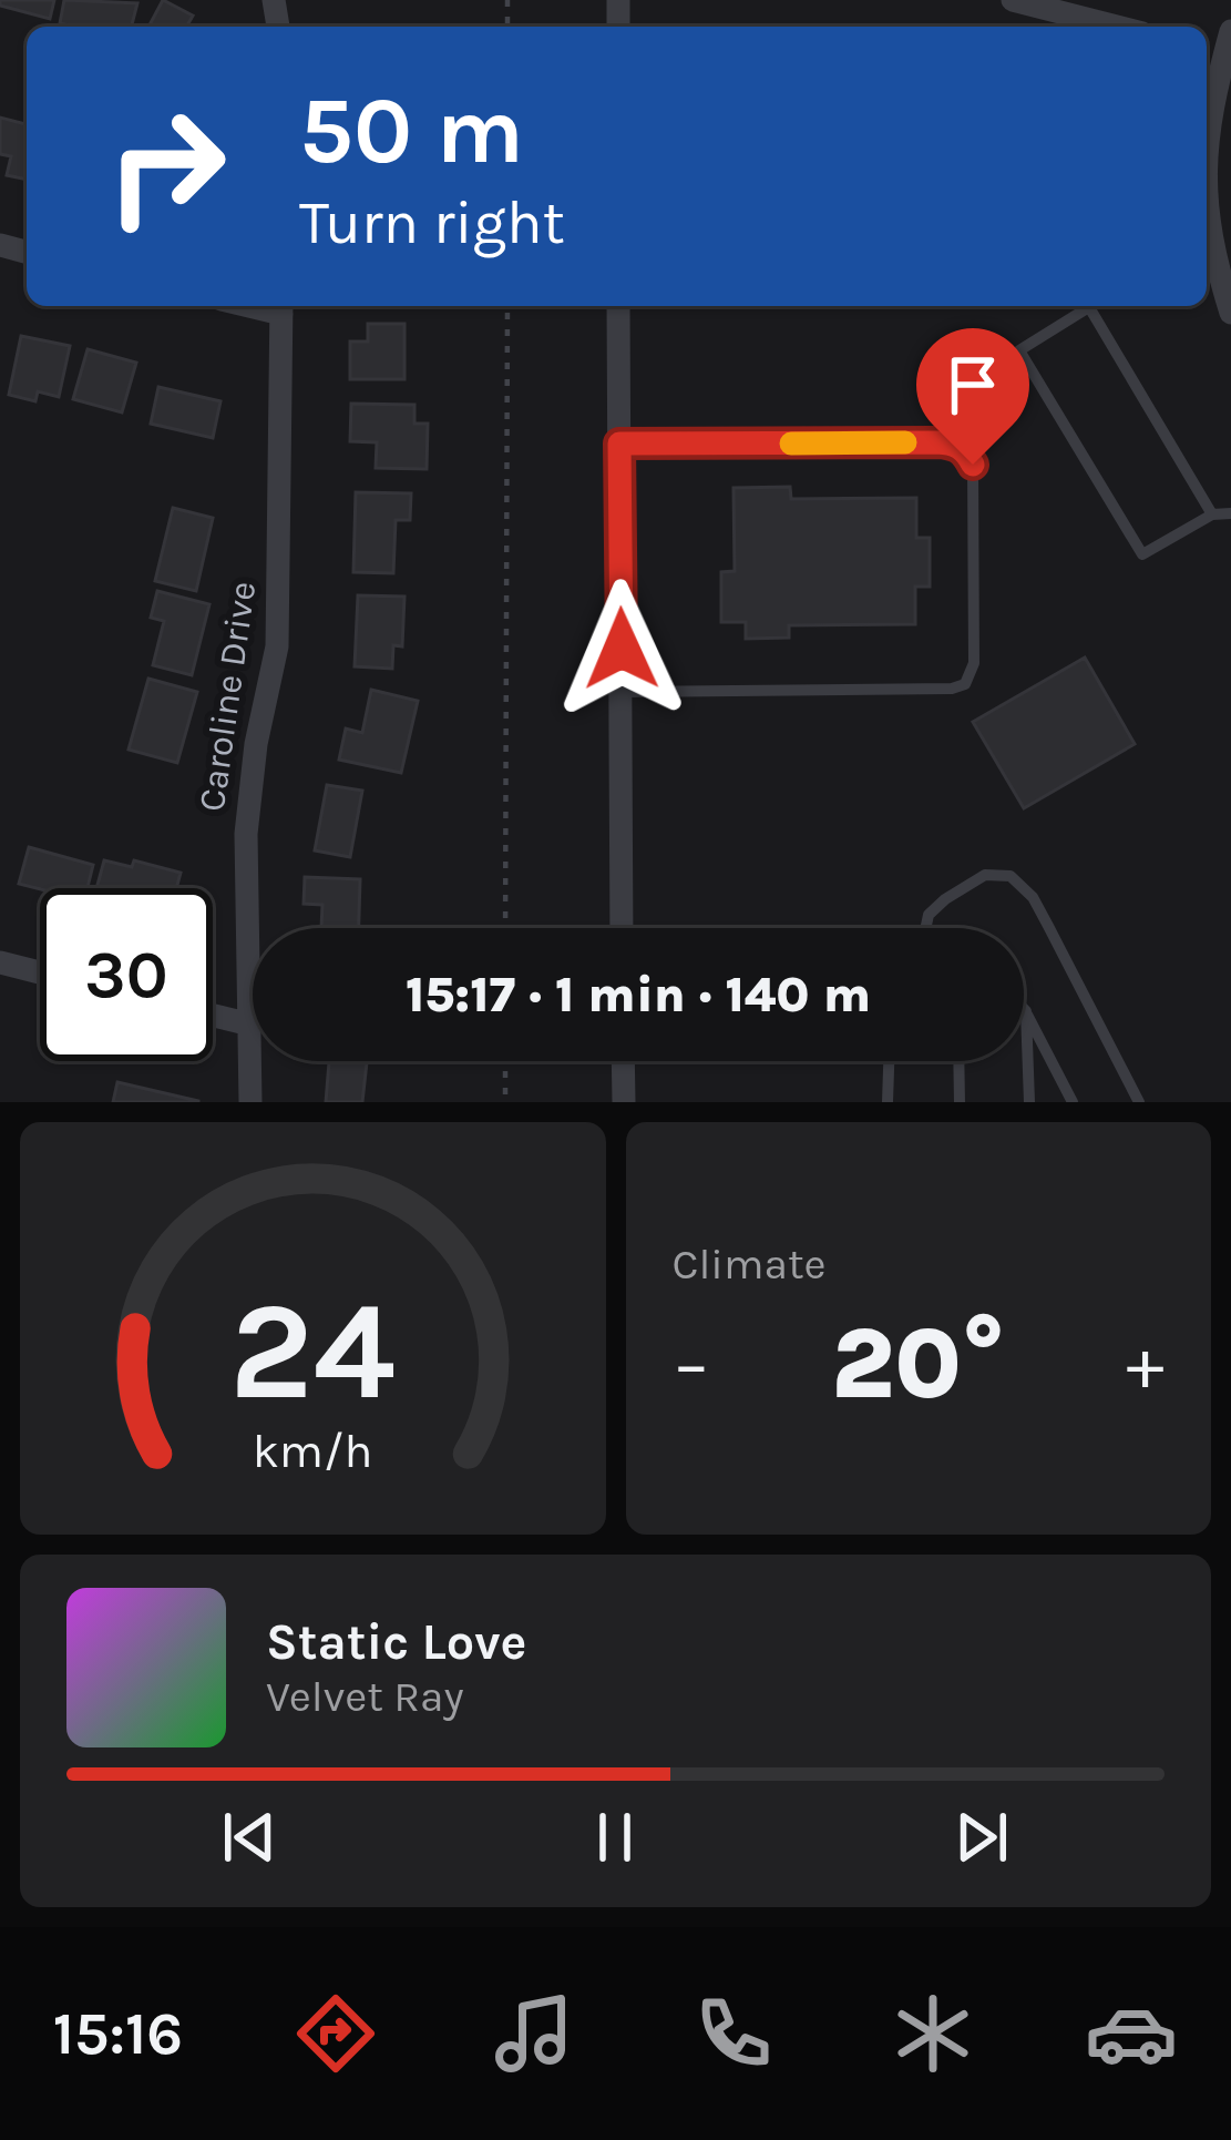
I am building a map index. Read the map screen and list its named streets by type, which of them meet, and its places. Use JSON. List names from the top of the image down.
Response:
{
  "streets": {
    "street": ["Caroline Drive"]
  },
  "page": {
    "turn": ["50 m", "Turn right"],
    "limit": "30",
    "trip": "15:17 · 1 min · 140 m",
    "tile": "Climate",
    "heat": ["−", "20°", "+"],
    "song": ["Static Love", "Velvet Ray"],
    "tabs": "15:16",
    "gauge": ["24", "km/h"]
  }
}
